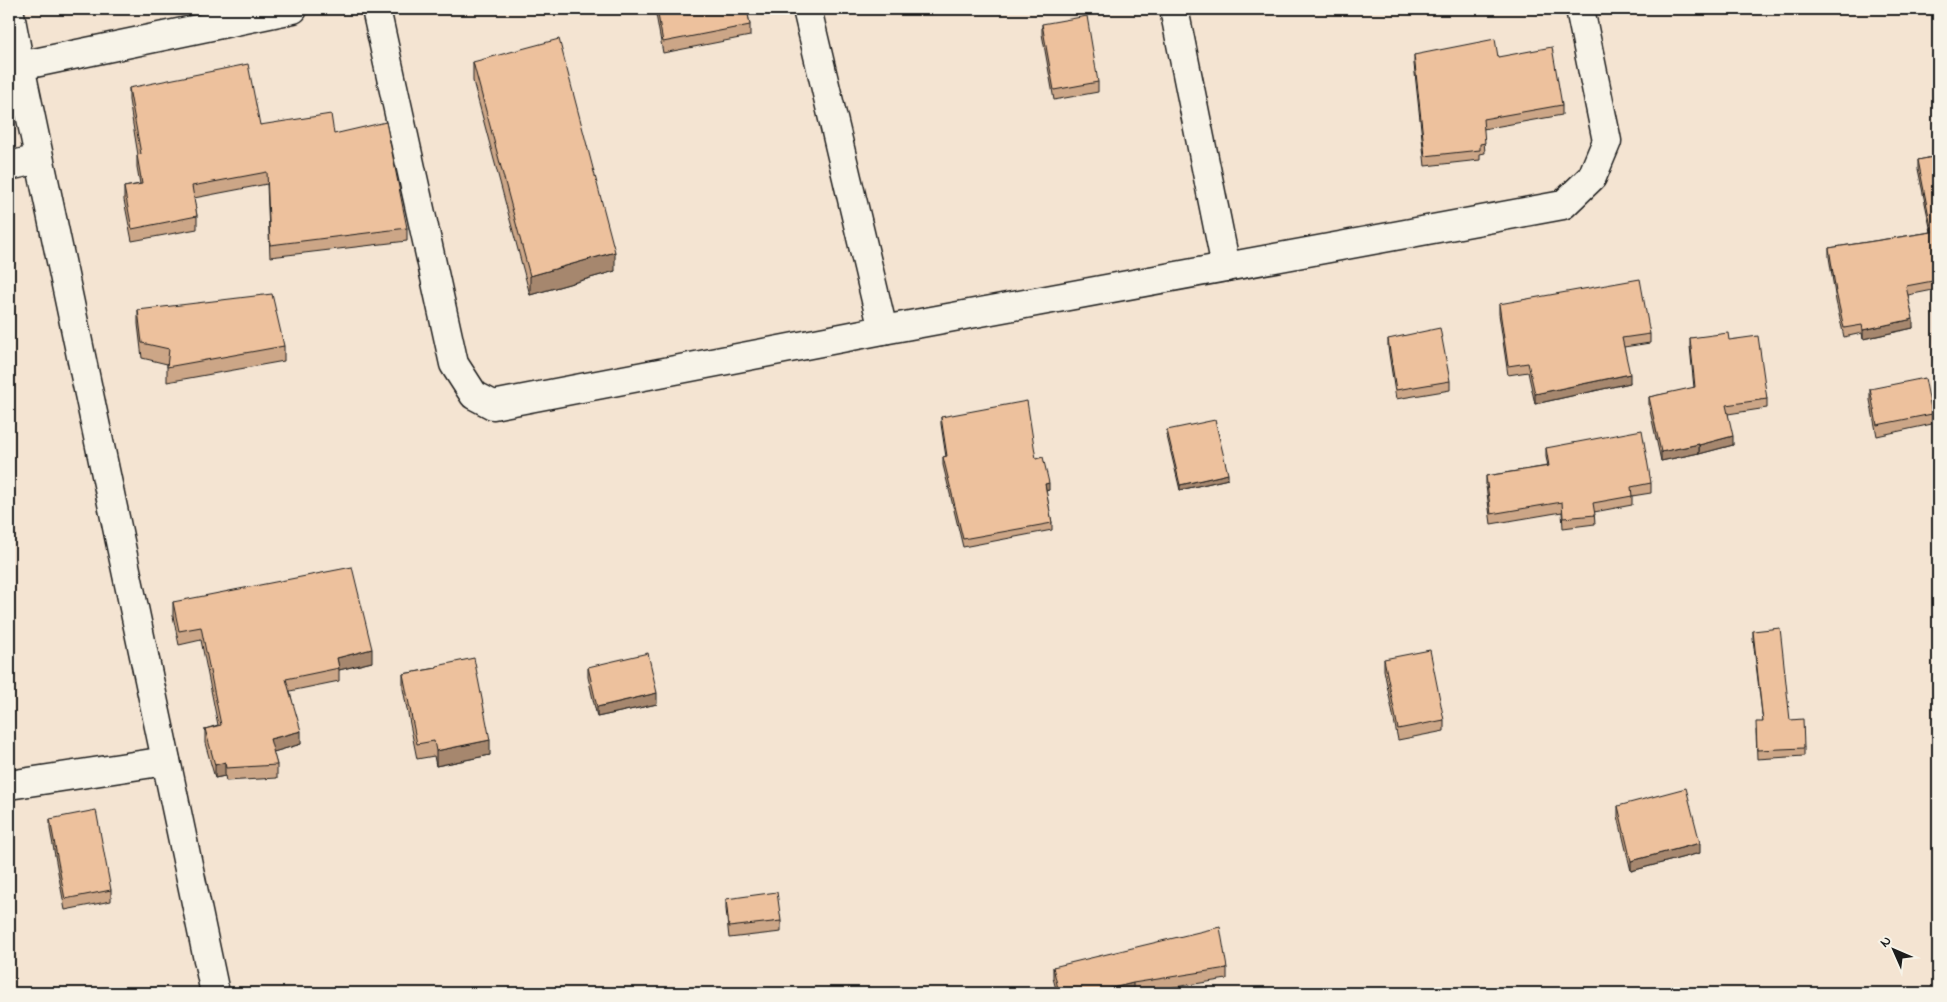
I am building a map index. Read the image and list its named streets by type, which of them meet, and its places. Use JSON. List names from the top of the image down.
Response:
{
  "north": "top left"
}
